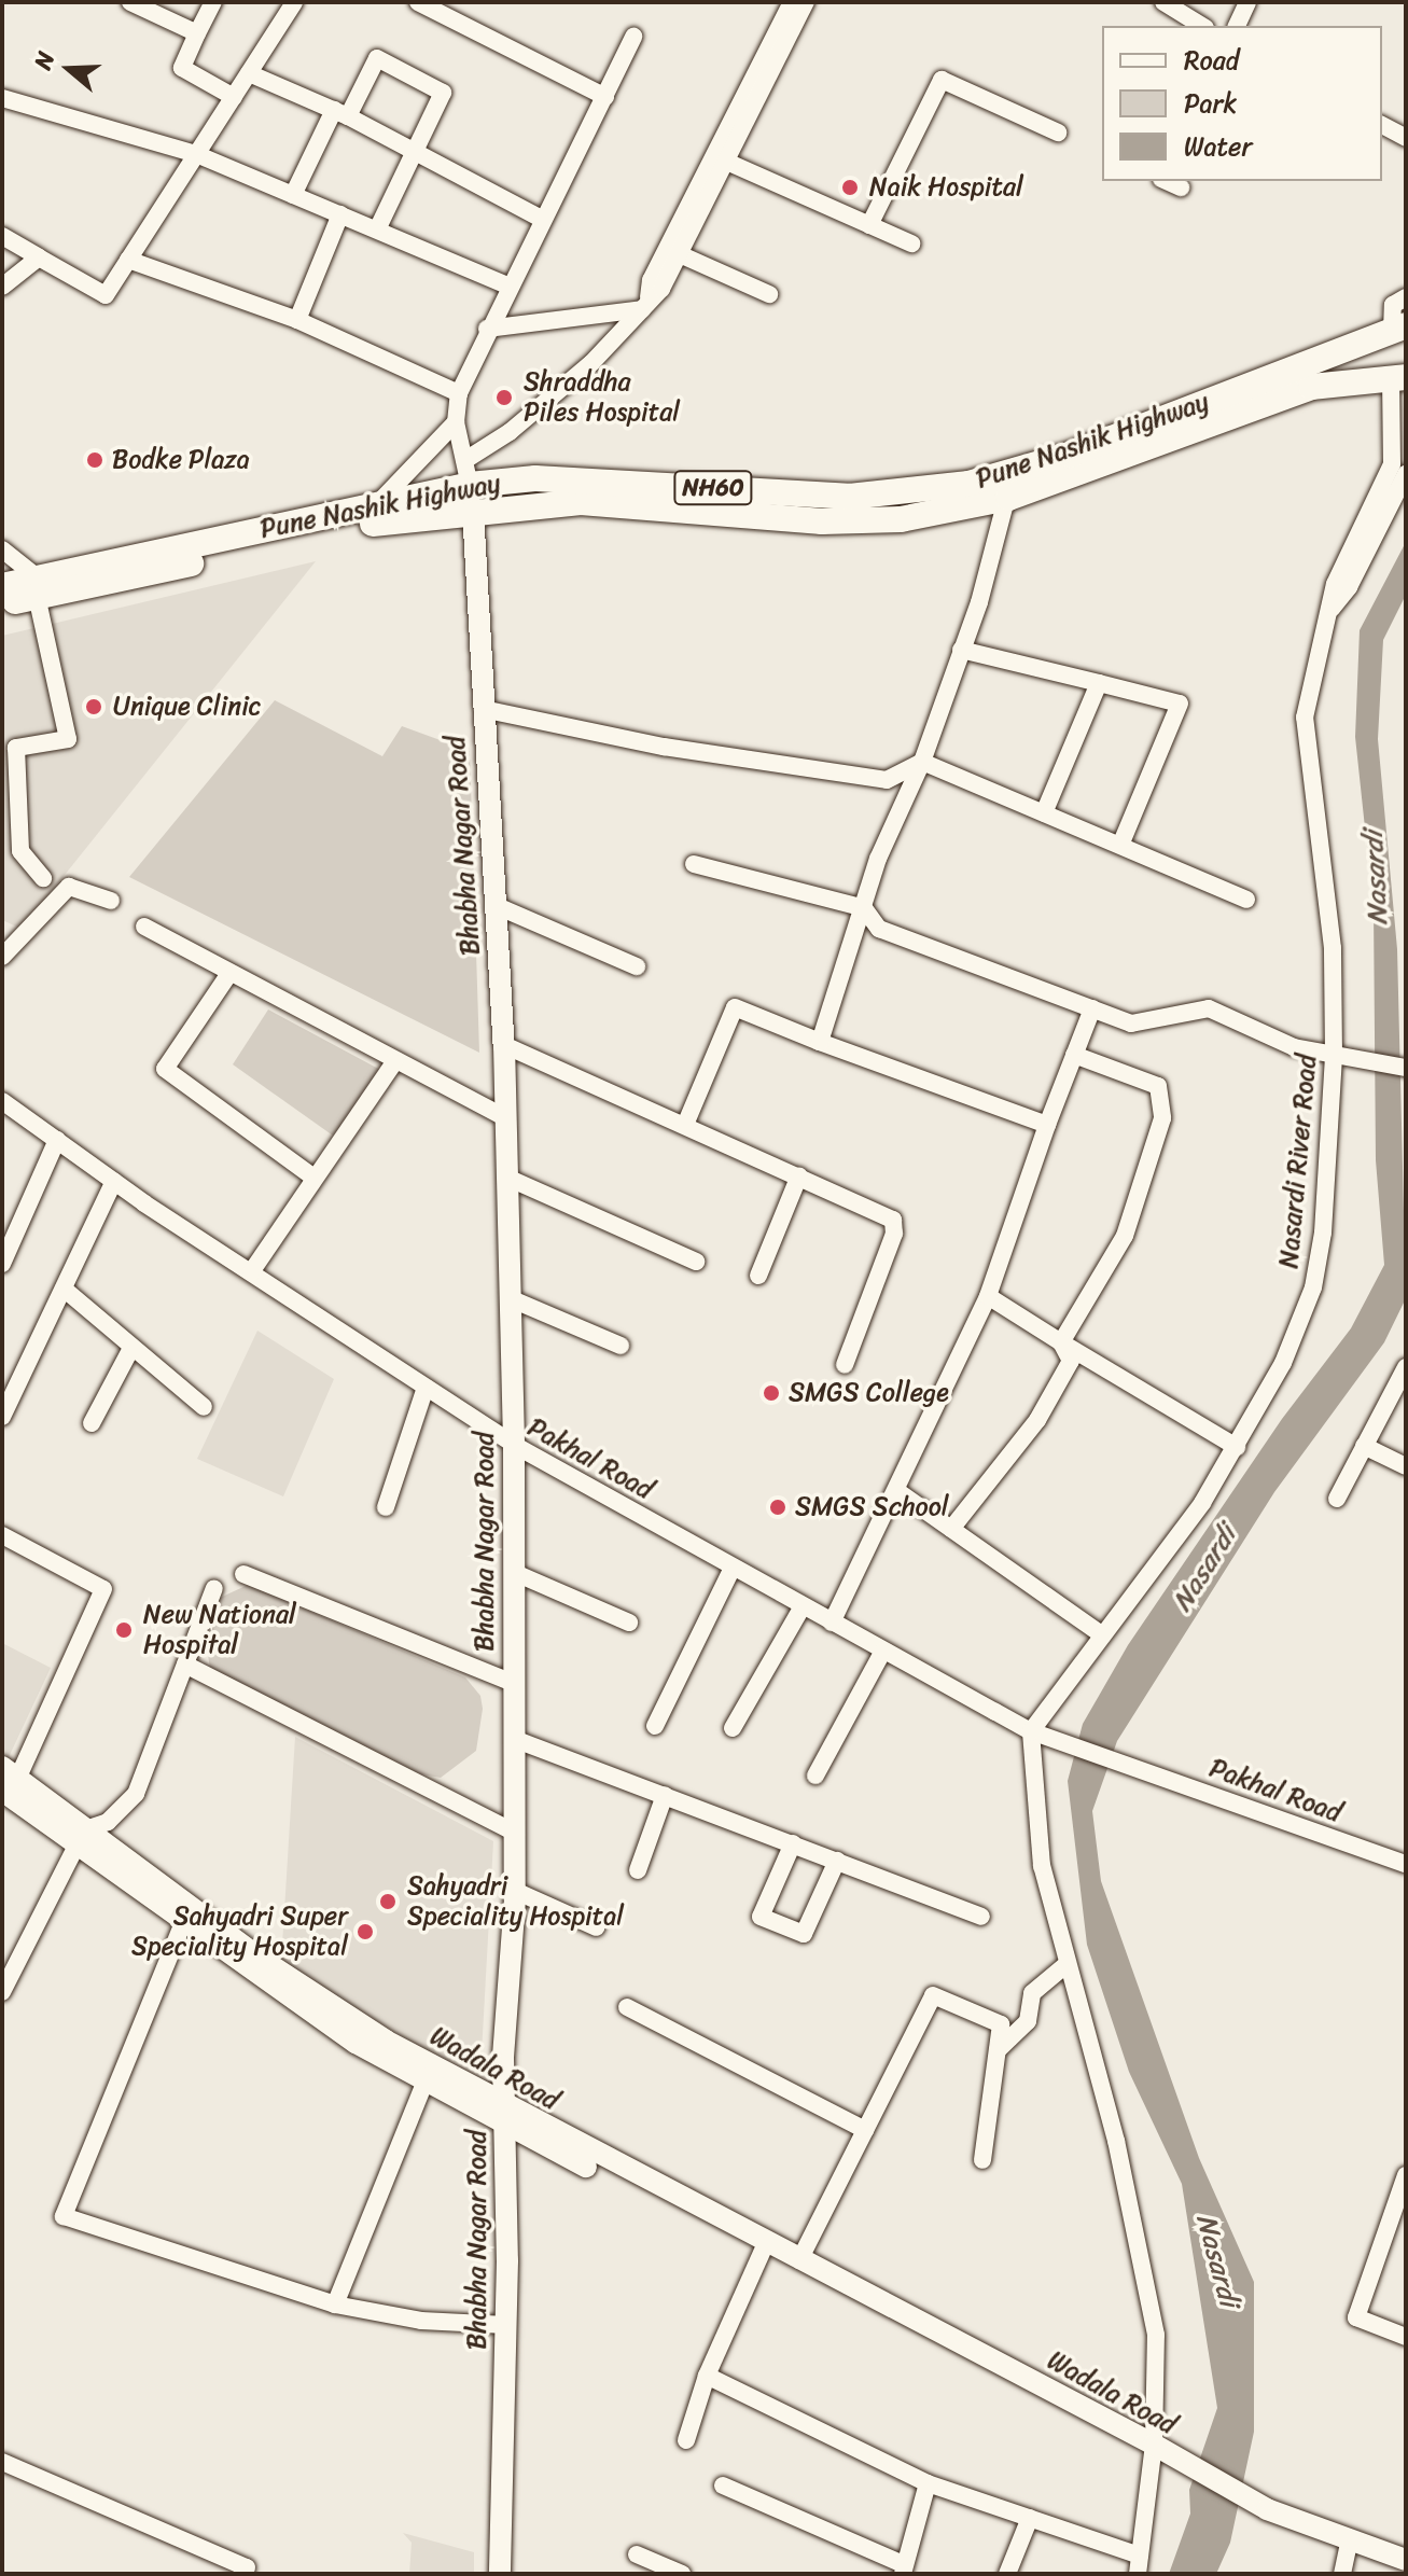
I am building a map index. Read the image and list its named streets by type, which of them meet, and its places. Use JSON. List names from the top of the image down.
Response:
{
  "streets": {
    "highway": ["Pune Nashik Highway", "NH60"],
    "main road": ["Bhabha Nagar Road", "Wadala Road"],
    "street": ["Nasardi River Road", "Pakhal Road"]
  },
  "crossings": [
    ["Pune Nashik Highway", "NH60"],
    ["Pune Nashik Highway", "Bhabha Nagar Road"],
    ["NH60", "Bhabha Nagar Road"],
    ["NH60", "Nasardi River Road"],
    ["Bhabha Nagar Road", "Pakhal Road"],
    ["Bhabha Nagar Road", "Wadala Road"],
    ["Nasardi River Road", "Pakhal Road"]
  ],
  "water": ["Nasardi"],
  "places": [
    "Naik Hospital",
    "Shraddha Piles Hospital",
    "Bodke Plaza",
    "Unique Clinic",
    "SMGS College",
    "SMGS School",
    "New National Hospital",
    "Sahyadri Speciality Hospital",
    "Sahyadri Super Speciality Hospital"
  ],
  "legend": ["Road", "Park", "Water"],
  "north": "left"
}
